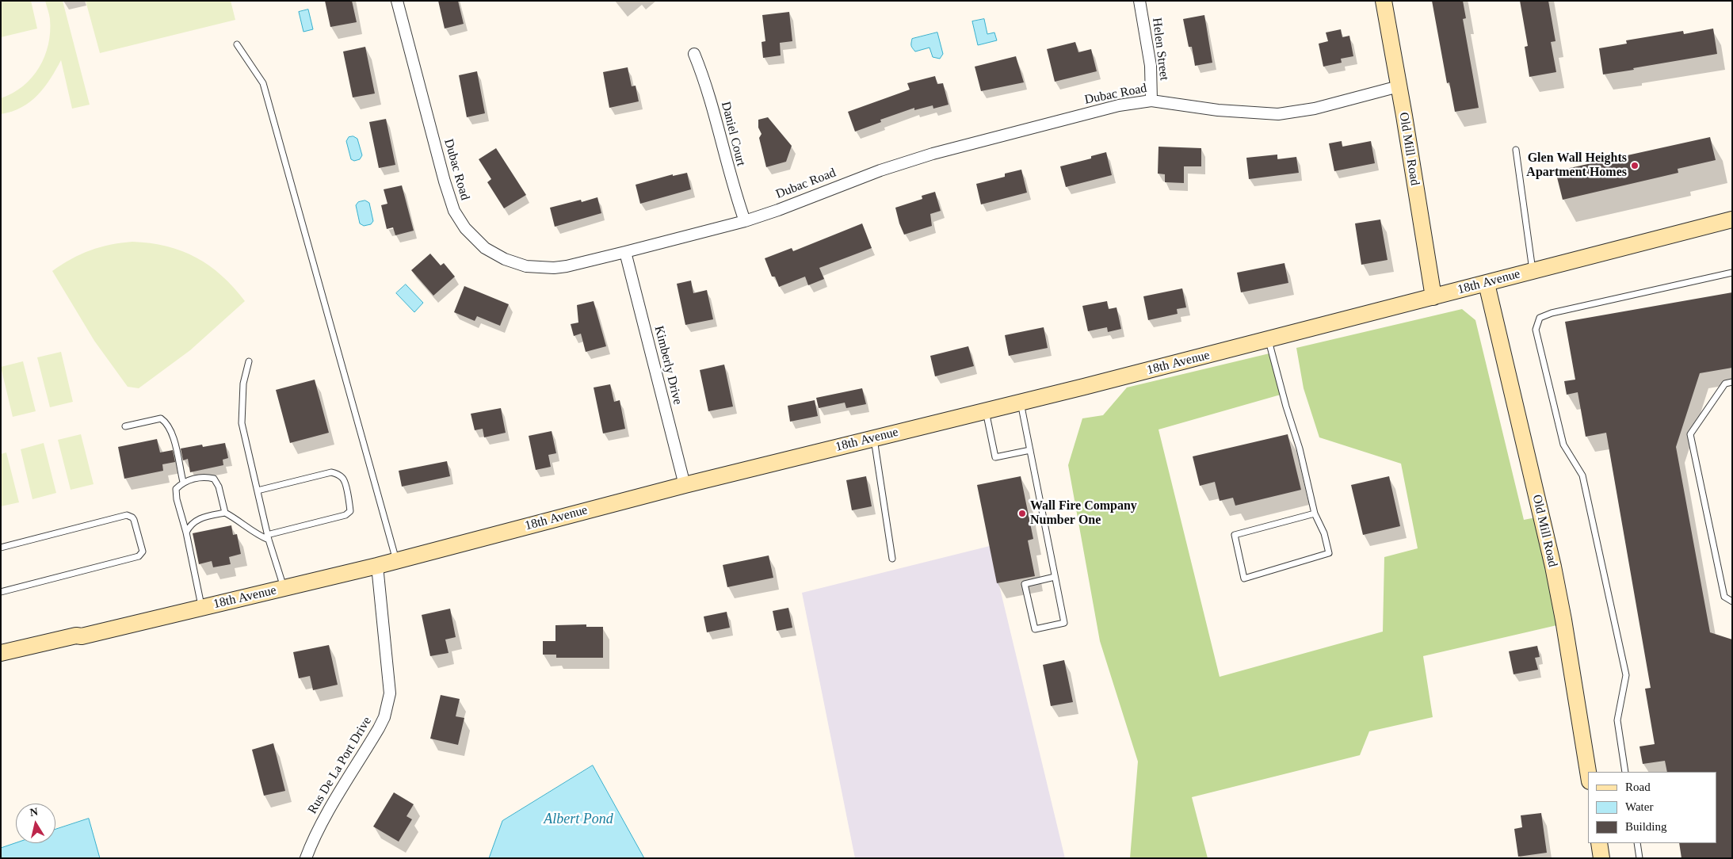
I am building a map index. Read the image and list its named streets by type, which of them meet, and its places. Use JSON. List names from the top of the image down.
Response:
{
  "streets": {
    "street": [
      "Helen Street",
      "Dubac Road",
      "Daniel Court",
      "Old Mill Road",
      "18th Avenue",
      "Kimberly Drive",
      "Rus De La Port Drive"
    ]
  },
  "crossings": [
    ["Helen Street", "Dubac Road"],
    ["Dubac Road", "Daniel Court"],
    ["Dubac Road", "Old Mill Road"],
    ["Dubac Road", "Kimberly Drive"],
    ["Old Mill Road", "18th Avenue"],
    ["18th Avenue", "Kimberly Drive"],
    ["18th Avenue", "Rus De La Port Drive"]
  ],
  "water": ["Albert Pond"],
  "places": ["Glen Wall Heights Apartment Homes", "Wall Fire Company Number One"],
  "legend": ["Road", "Water", "Building"],
  "north": "top"
}
